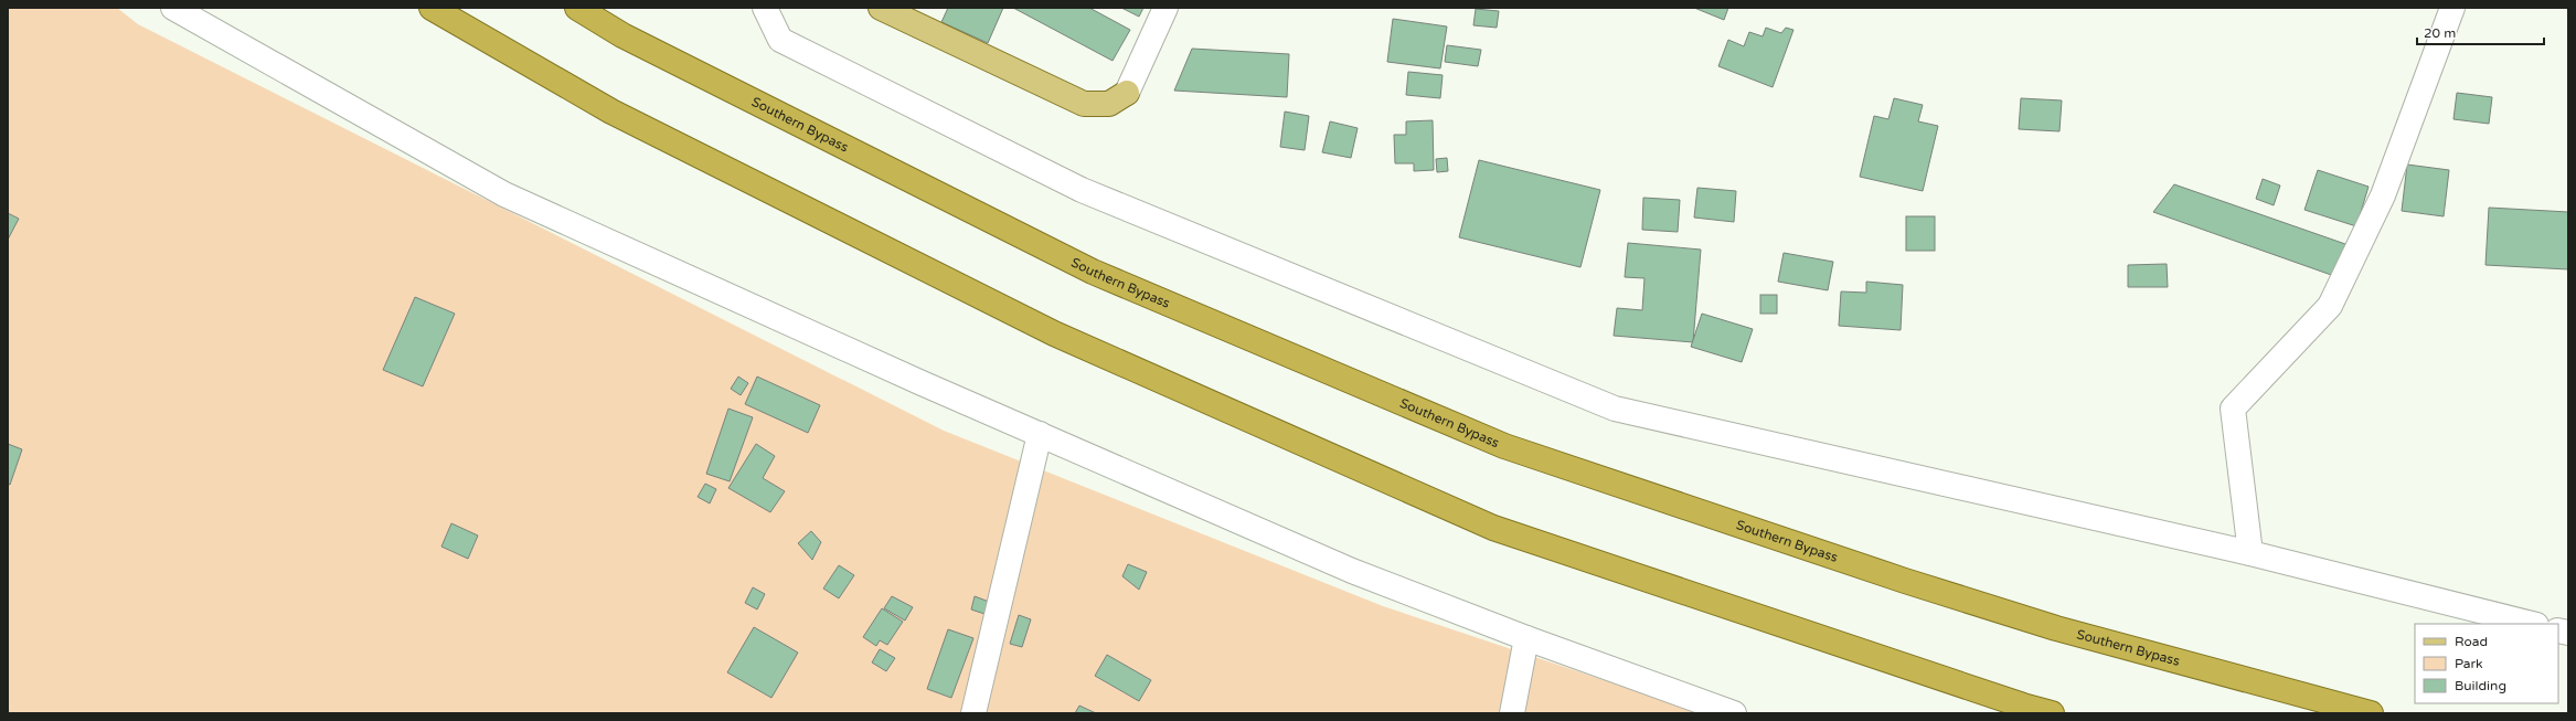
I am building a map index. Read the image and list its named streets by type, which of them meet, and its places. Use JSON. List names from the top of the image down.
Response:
{
  "streets": {
    "highway": ["Southern Bypass"]
  },
  "legend": ["Road", "Park", "Building"],
  "scale_bar": "20 m"
}
